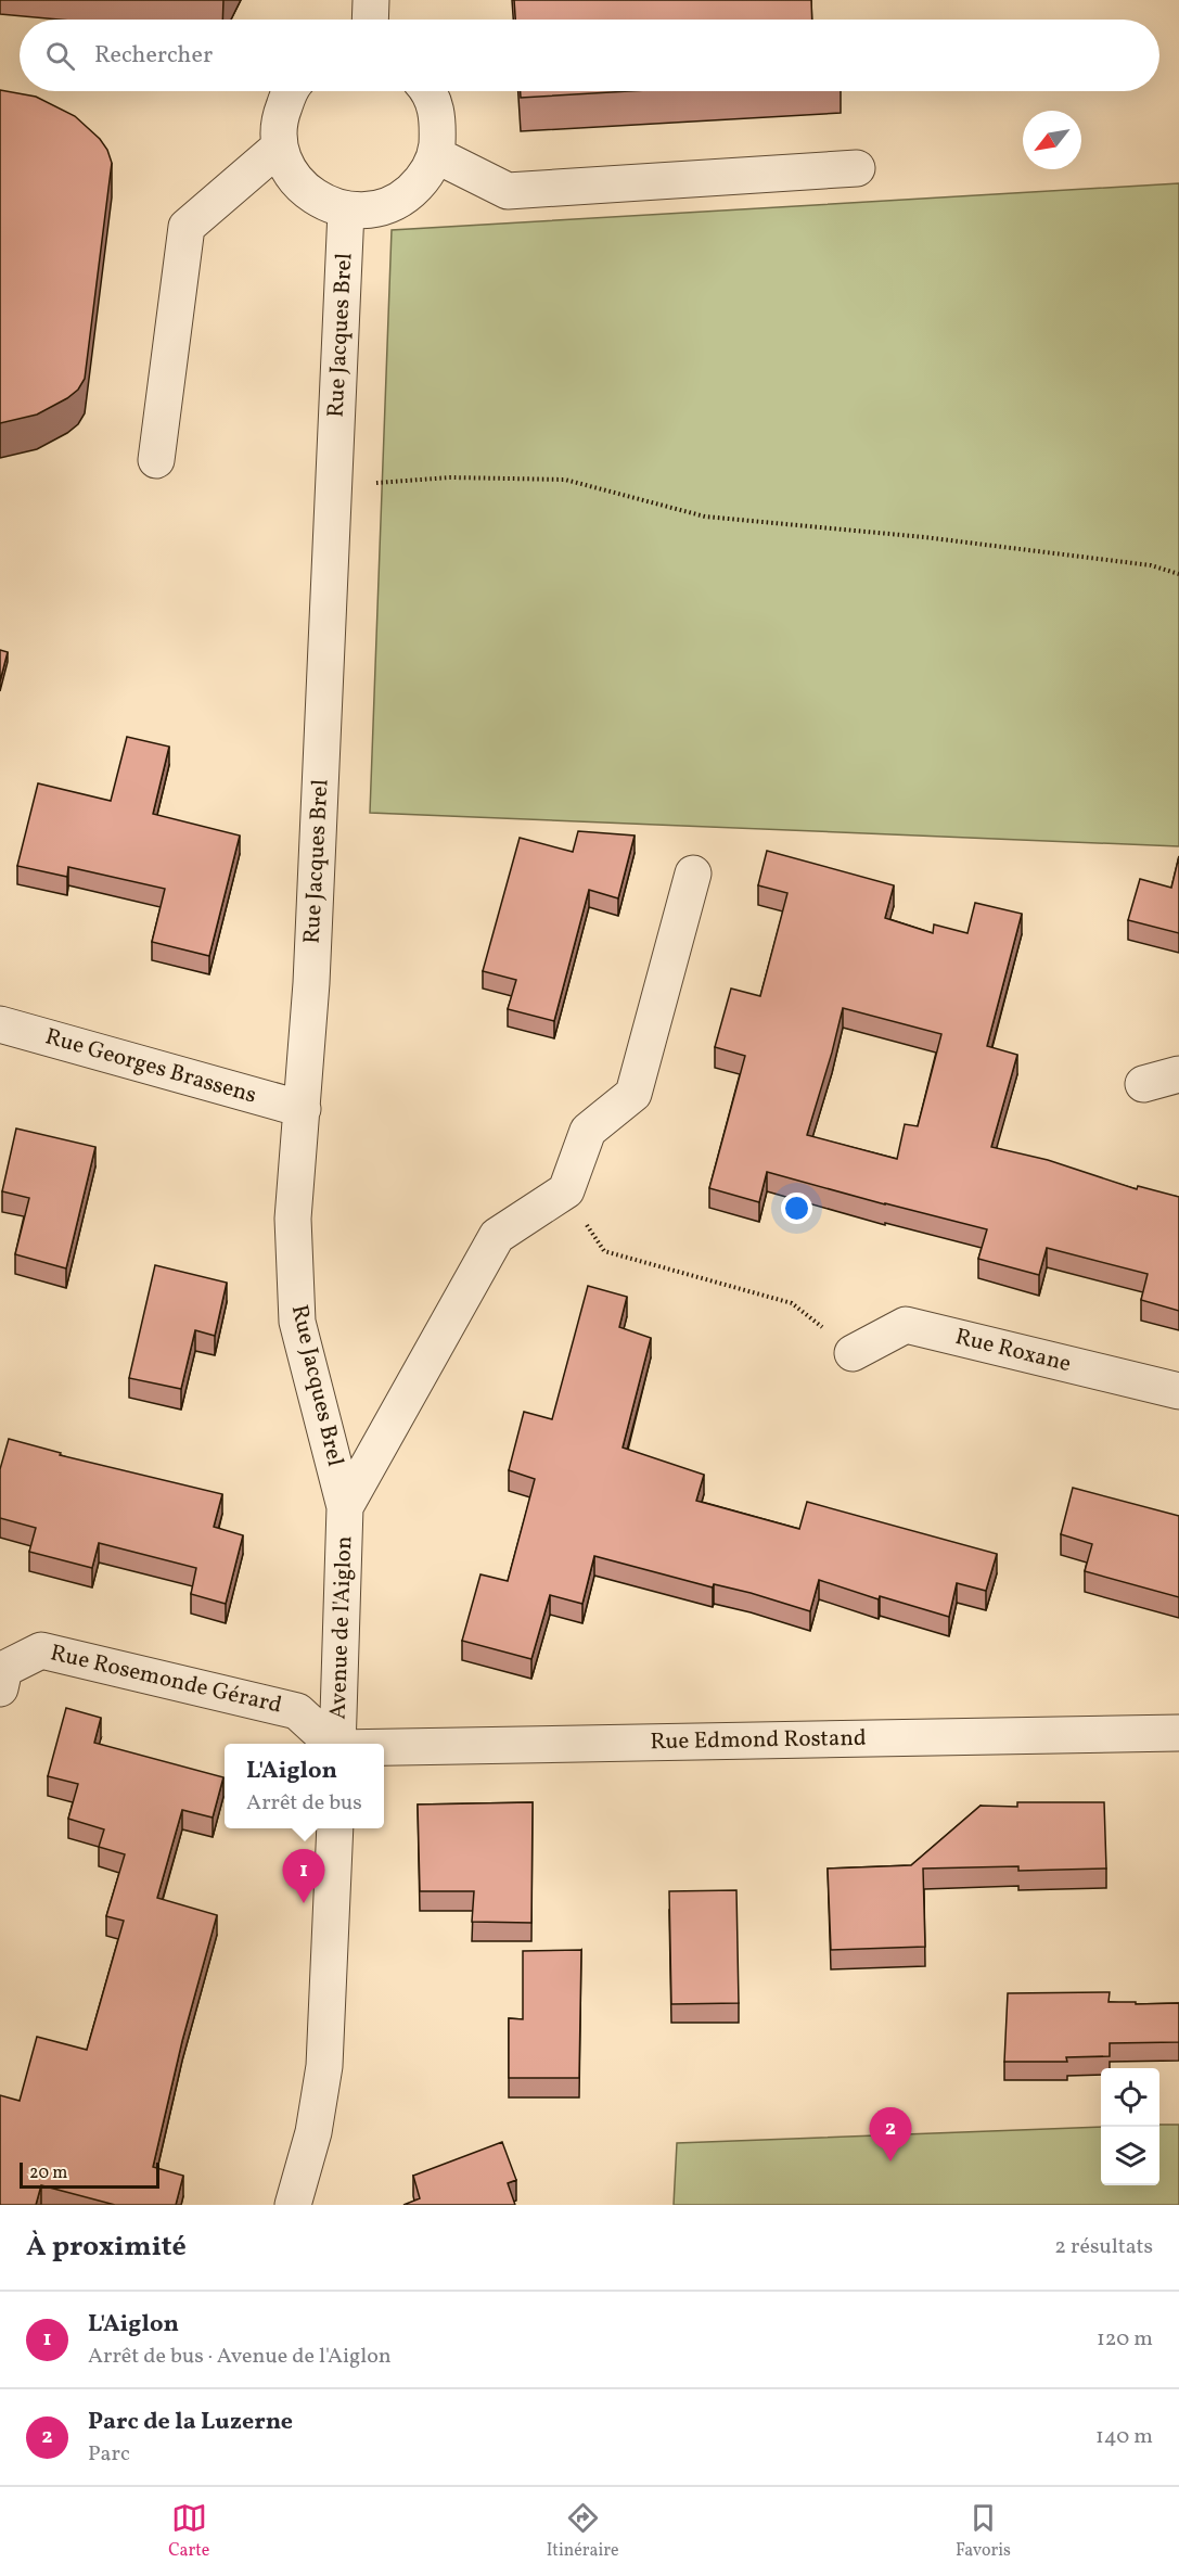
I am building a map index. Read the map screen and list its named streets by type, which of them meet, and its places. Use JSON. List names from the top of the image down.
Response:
{
  "streets": {
    "street": [
      "Rue Jacques Brel",
      "Rue Georges Brassens",
      "Rue Roxane",
      "Avenue de l'Aiglon",
      "Rue Rosemonde Gérard",
      "Rue Edmond Rostand"
    ]
  },
  "crossings": [
    ["Rue Jacques Brel", "Rue Georges Brassens"],
    ["Rue Jacques Brel", "Avenue de l'Aiglon"]
  ],
  "scale_bar": "20 m",
  "north": "bottom left",
  "page": {
    "search": "Rechercher",
    "popup": ["L'Aiglon", "Arrêt de bus"],
    "pins": ["1", "2"],
    "scale": "20 m",
    "heading": ["À proximité", "2 résultats"],
    "list": [
      {
        "mark": "1",
        "name": "L'Aiglon",
        "note": "Arrêt de bus · Avenue de l'Aiglon",
        "value": "120 m"
      },
      {
        "mark": "2",
        "name": "Parc de la Luzerne",
        "note": "Parc",
        "value": "140 m"
      }
    ],
    "nav": ["Carte", "Itinéraire", "Favoris"]
  }
}
